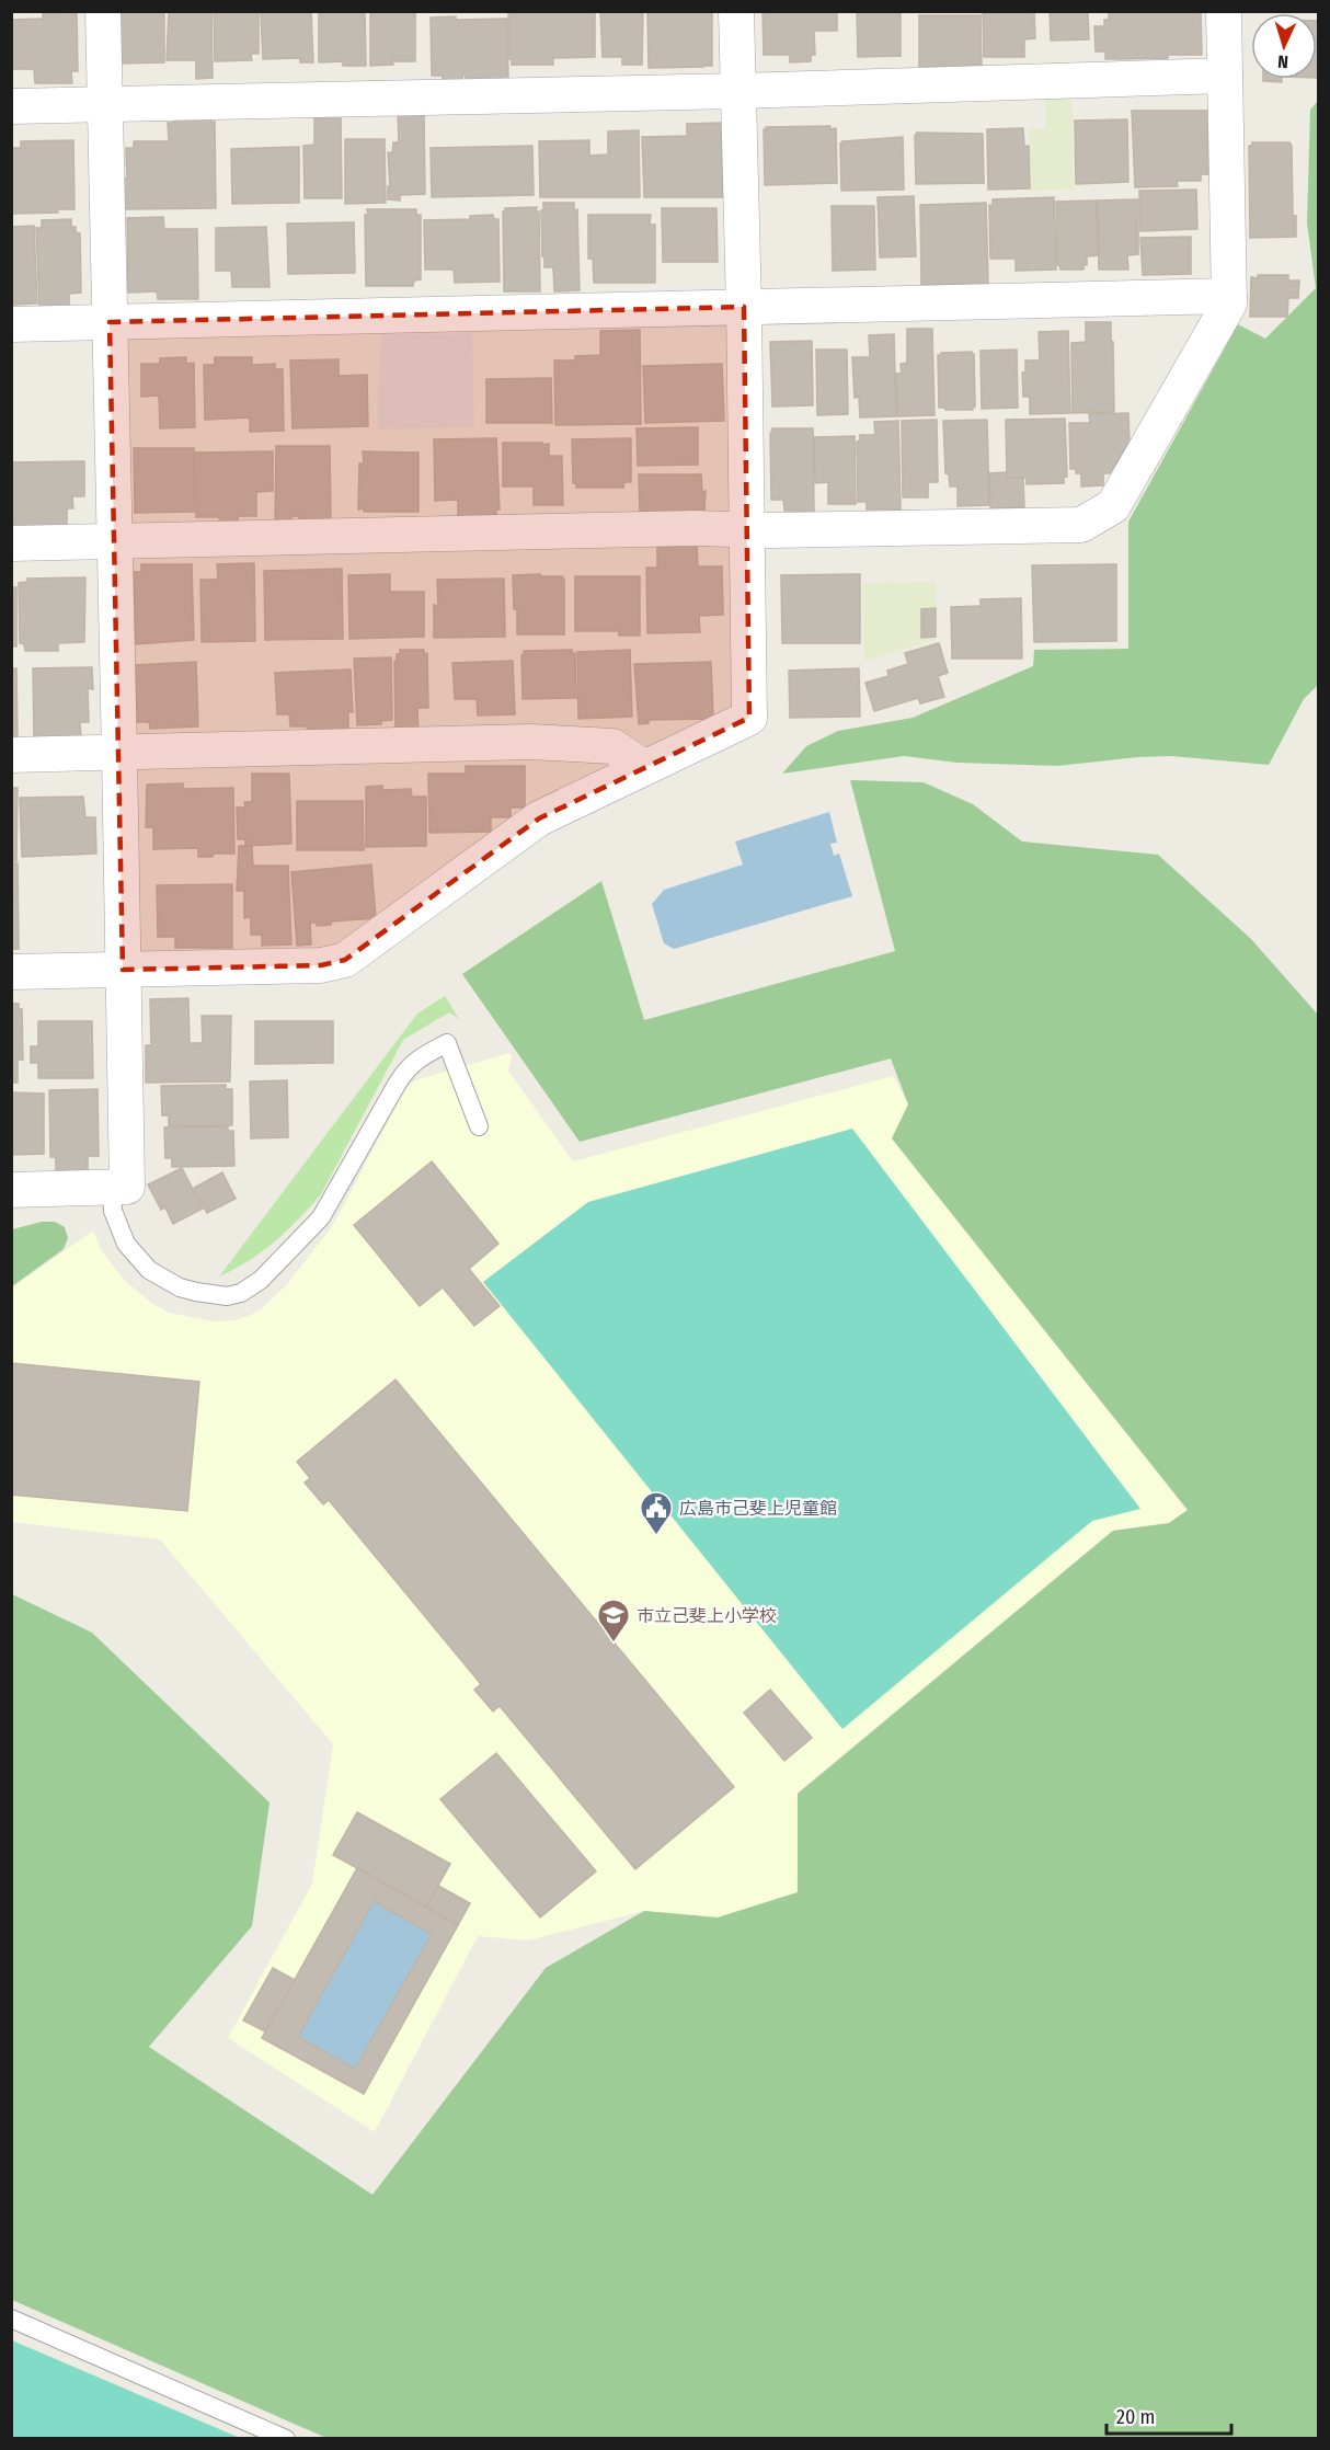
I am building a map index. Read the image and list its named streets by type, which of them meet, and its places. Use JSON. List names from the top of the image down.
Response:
{
  "places": {
    "public building": ["広島市己斐上児童館"],
    "school or university": ["市立己斐上小学校"]
  },
  "scale_bar": "20 m",
  "north": "bottom"
}
